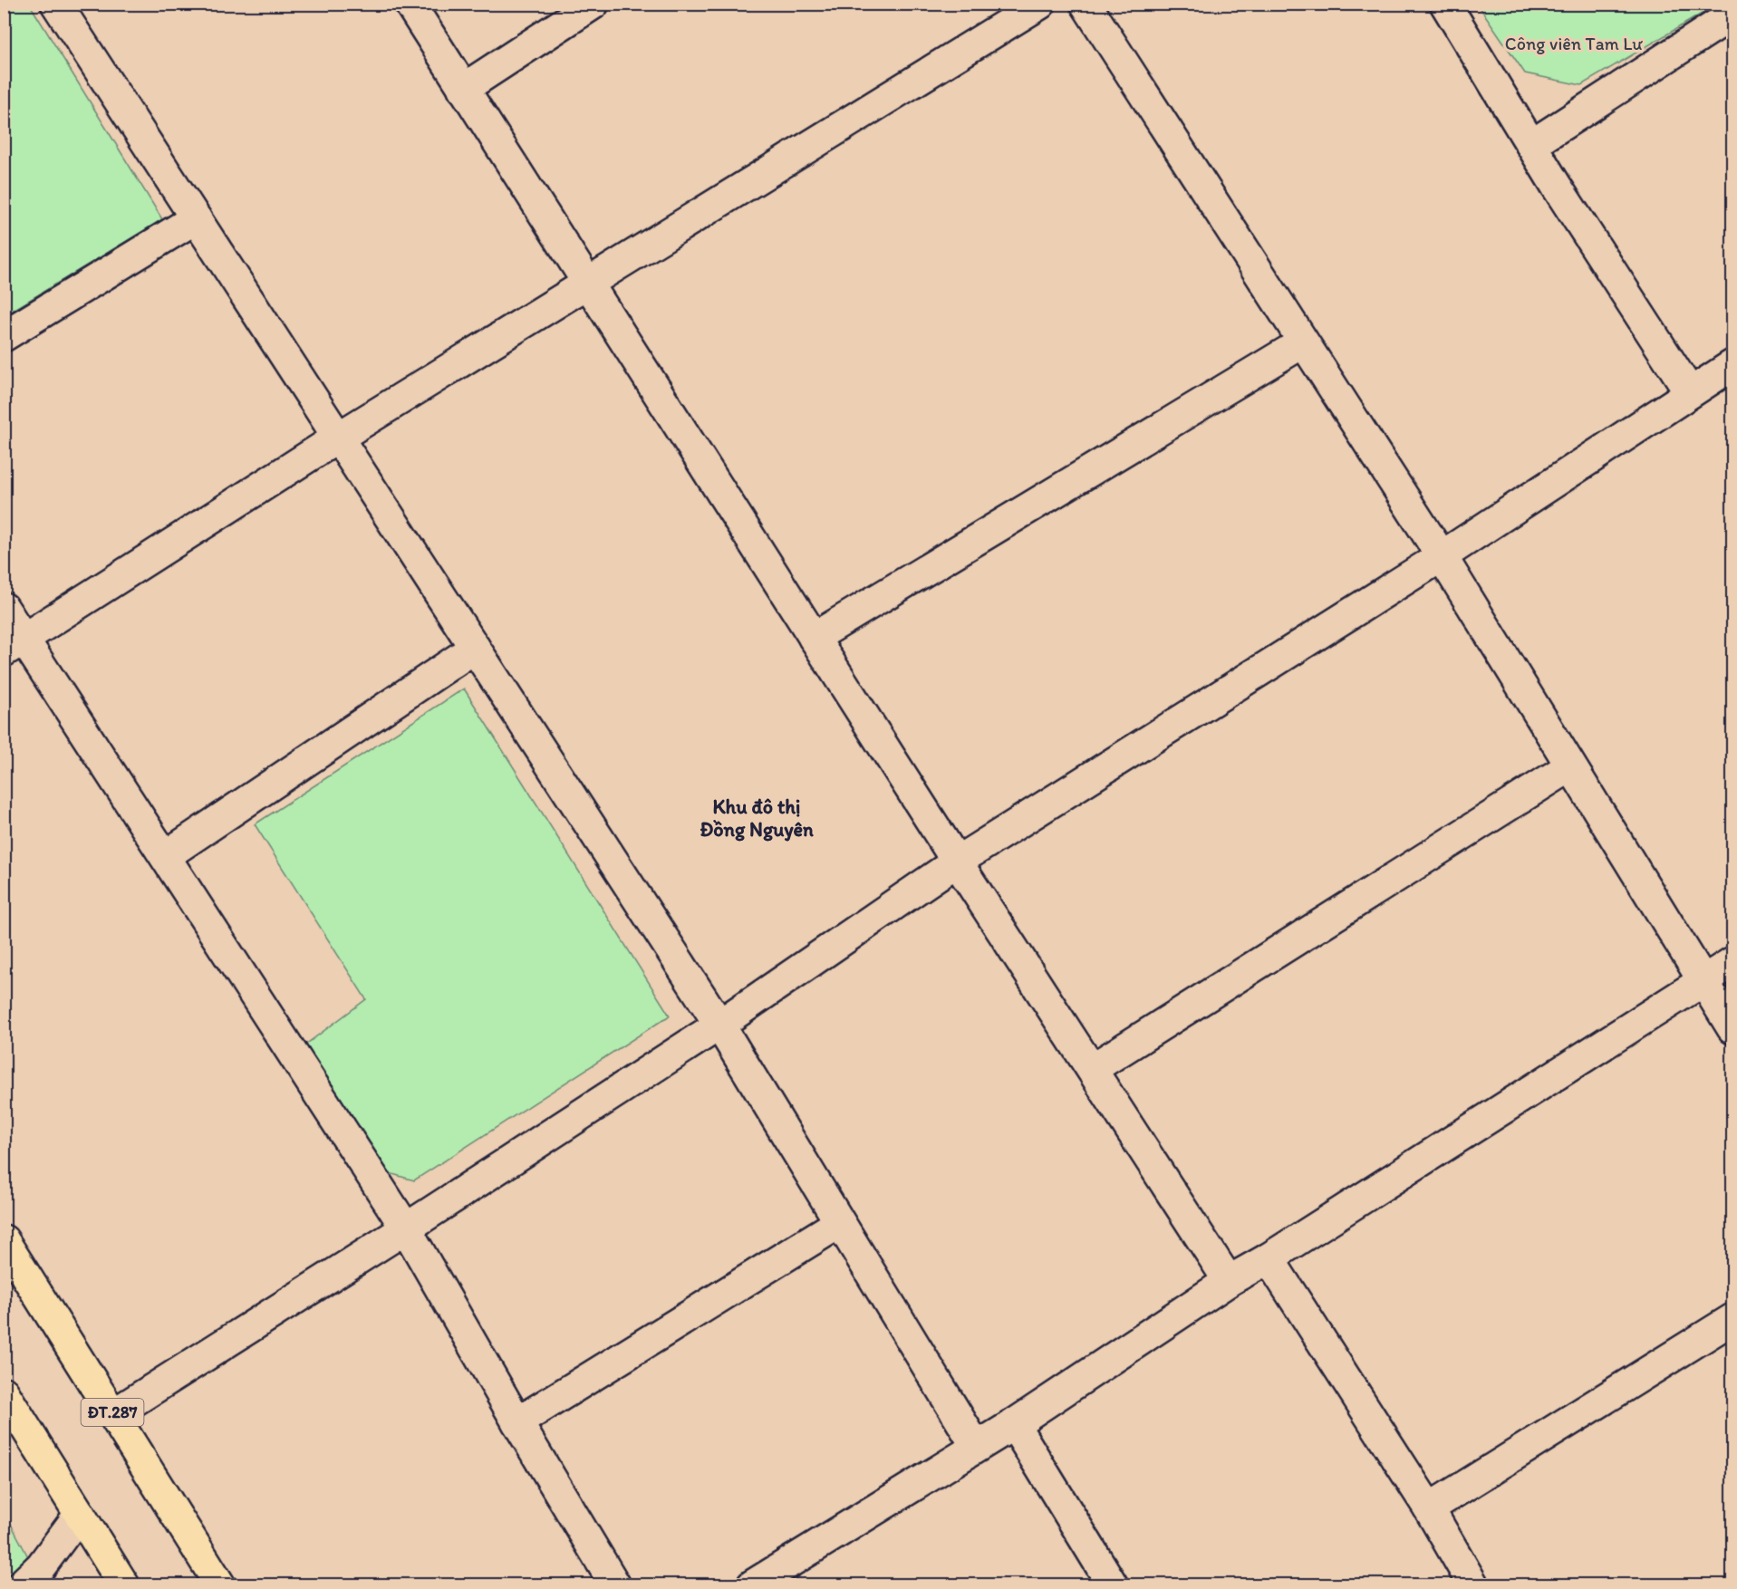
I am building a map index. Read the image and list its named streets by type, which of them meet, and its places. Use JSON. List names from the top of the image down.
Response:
{
  "streets": {
    "main road": ["ĐT.287"]
  },
  "districts": ["Khu đô thị Đồng Nguyên"],
  "parks": ["Công viên Tam Lư"]
}
